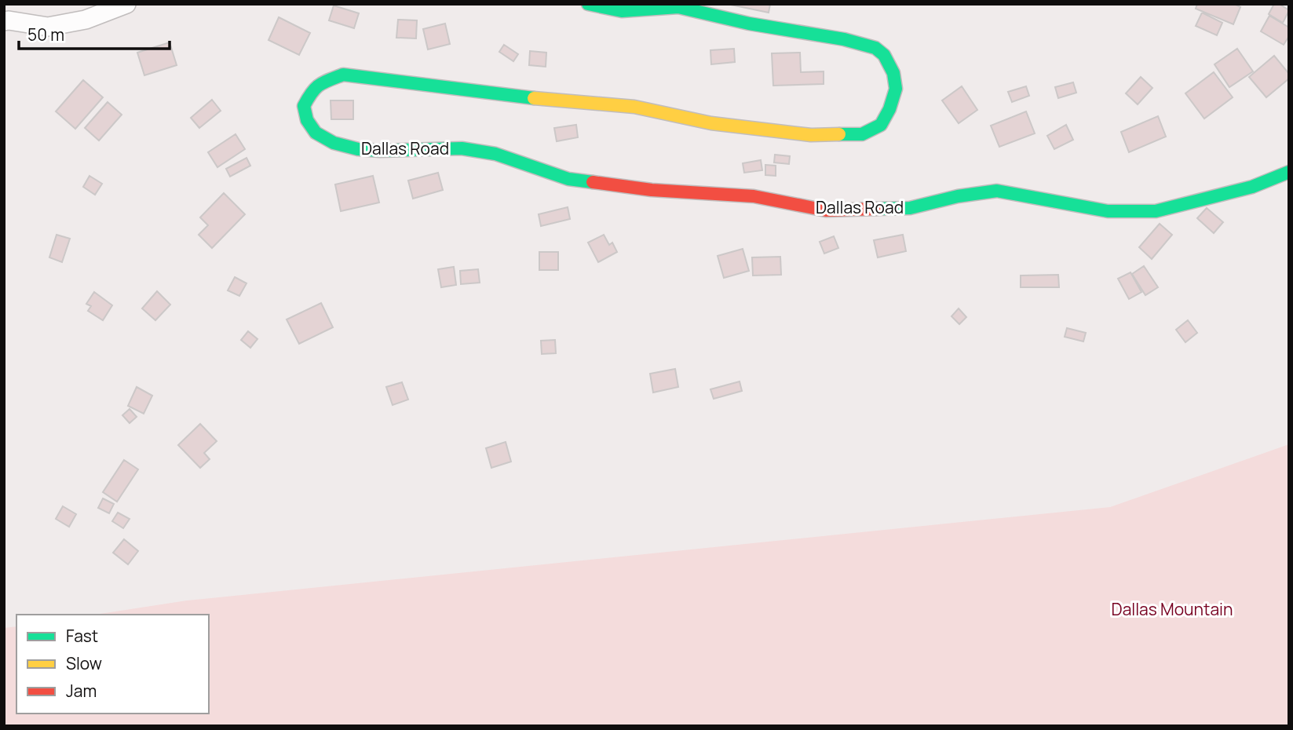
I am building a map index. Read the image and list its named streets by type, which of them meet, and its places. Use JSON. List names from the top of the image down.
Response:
{
  "streets": {
    "street": ["Dallas Road"]
  },
  "parks": ["Dallas Mountain"],
  "legend": ["Fast", "Slow", "Jam"],
  "scale_bar": "50 m"
}
